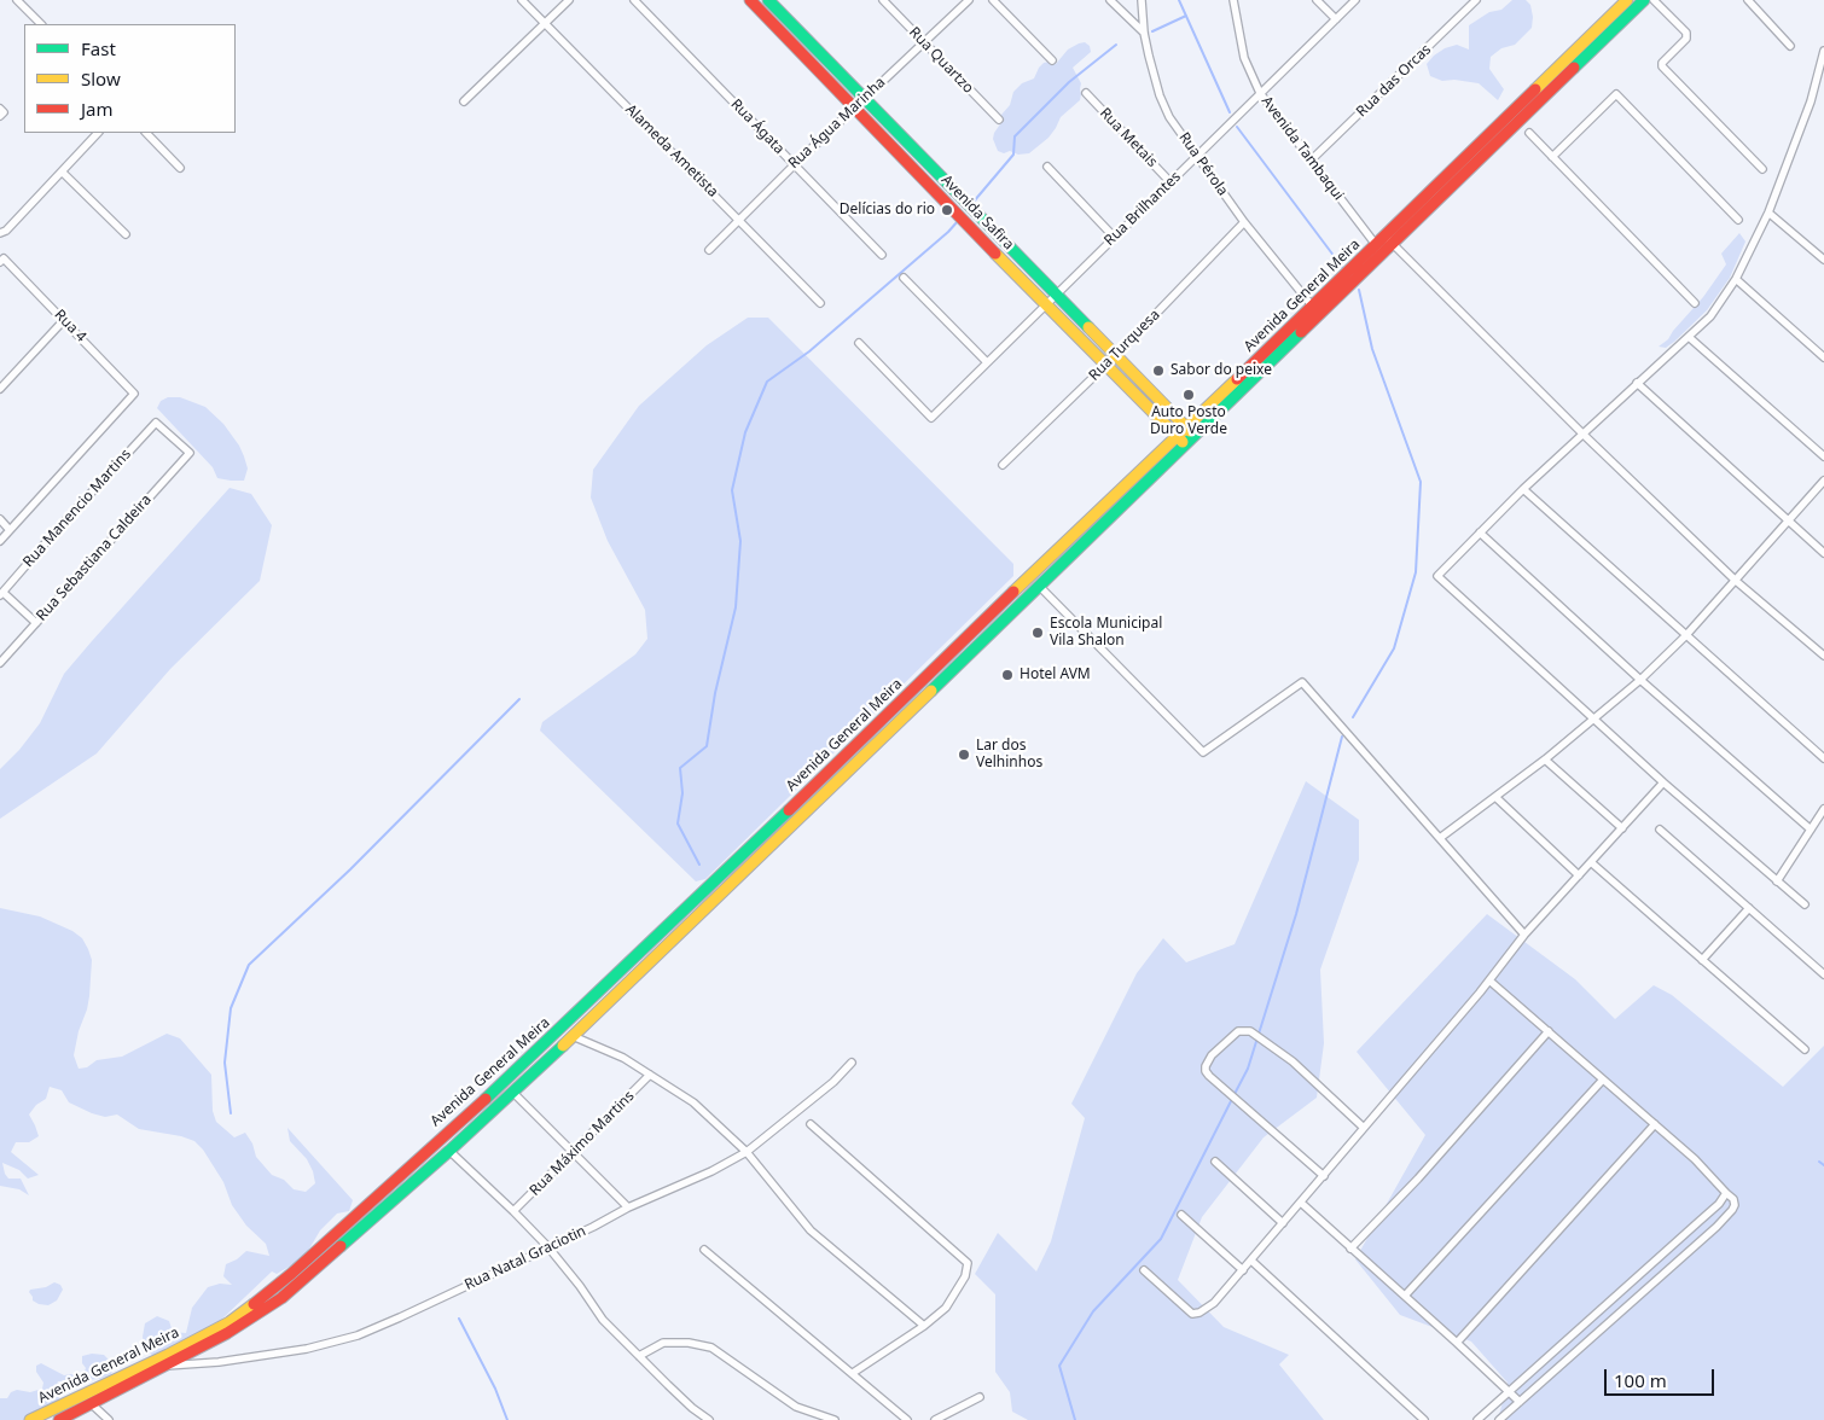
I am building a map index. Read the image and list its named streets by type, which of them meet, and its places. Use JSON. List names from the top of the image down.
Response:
{
  "streets": {
    "main road": ["Avenida Safira", "Avenida General Meira"],
    "street": [
      "Rua Quartzo",
      "Rua das Orcas",
      "Rua Água Marinha",
      "Rua Ágata",
      "Rua Metais",
      "Avenida Tambaqui",
      "Alameda Ametista",
      "Rua Pérola",
      "Rua Brilhantes",
      "Rua 4",
      "Rua Turquesa",
      "Rua Manencio Martins",
      "Rua Sebastiana Caldeira",
      "Rua Máximo Martins",
      "Rua Natal Graciotin"
    ]
  },
  "crossings": [
    ["Rua Quartzo", "Rua Água Marinha"],
    ["Rua das Orcas", "Avenida Tambaqui"],
    ["Rua Água Marinha", "Rua Ágata"],
    ["Rua Água Marinha", "Alameda Ametista"],
    ["Rua Água Marinha", "Avenida Safira"],
    ["Rua Metais", "Rua Brilhantes"],
    ["Avenida Tambaqui", "Rua Brilhantes"],
    ["Avenida Tambaqui", "Avenida General Meira"],
    ["Rua Pérola", "Rua Brilhantes"],
    ["Rua Pérola", "Avenida General Meira"],
    ["Rua Pérola", "Rua Turquesa"],
    ["Rua Brilhantes", "Avenida Safira"],
    ["Avenida Safira", "Avenida General Meira"],
    ["Avenida Safira", "Rua Turquesa"],
    ["Avenida General Meira", "Rua Natal Graciotin"],
    ["Rua Manencio Martins", "Rua Sebastiana Caldeira"]
  ],
  "places": [
    "Delícias do rio",
    "Sabor do peixe",
    "Auto Posto Duro Verde",
    "Escola Municipal Vila Shalon",
    "Hotel AVM",
    "Lar dos Velhinhos"
  ],
  "legend": ["Fast", "Slow", "Jam"],
  "scale_bar": "100 m"
}
